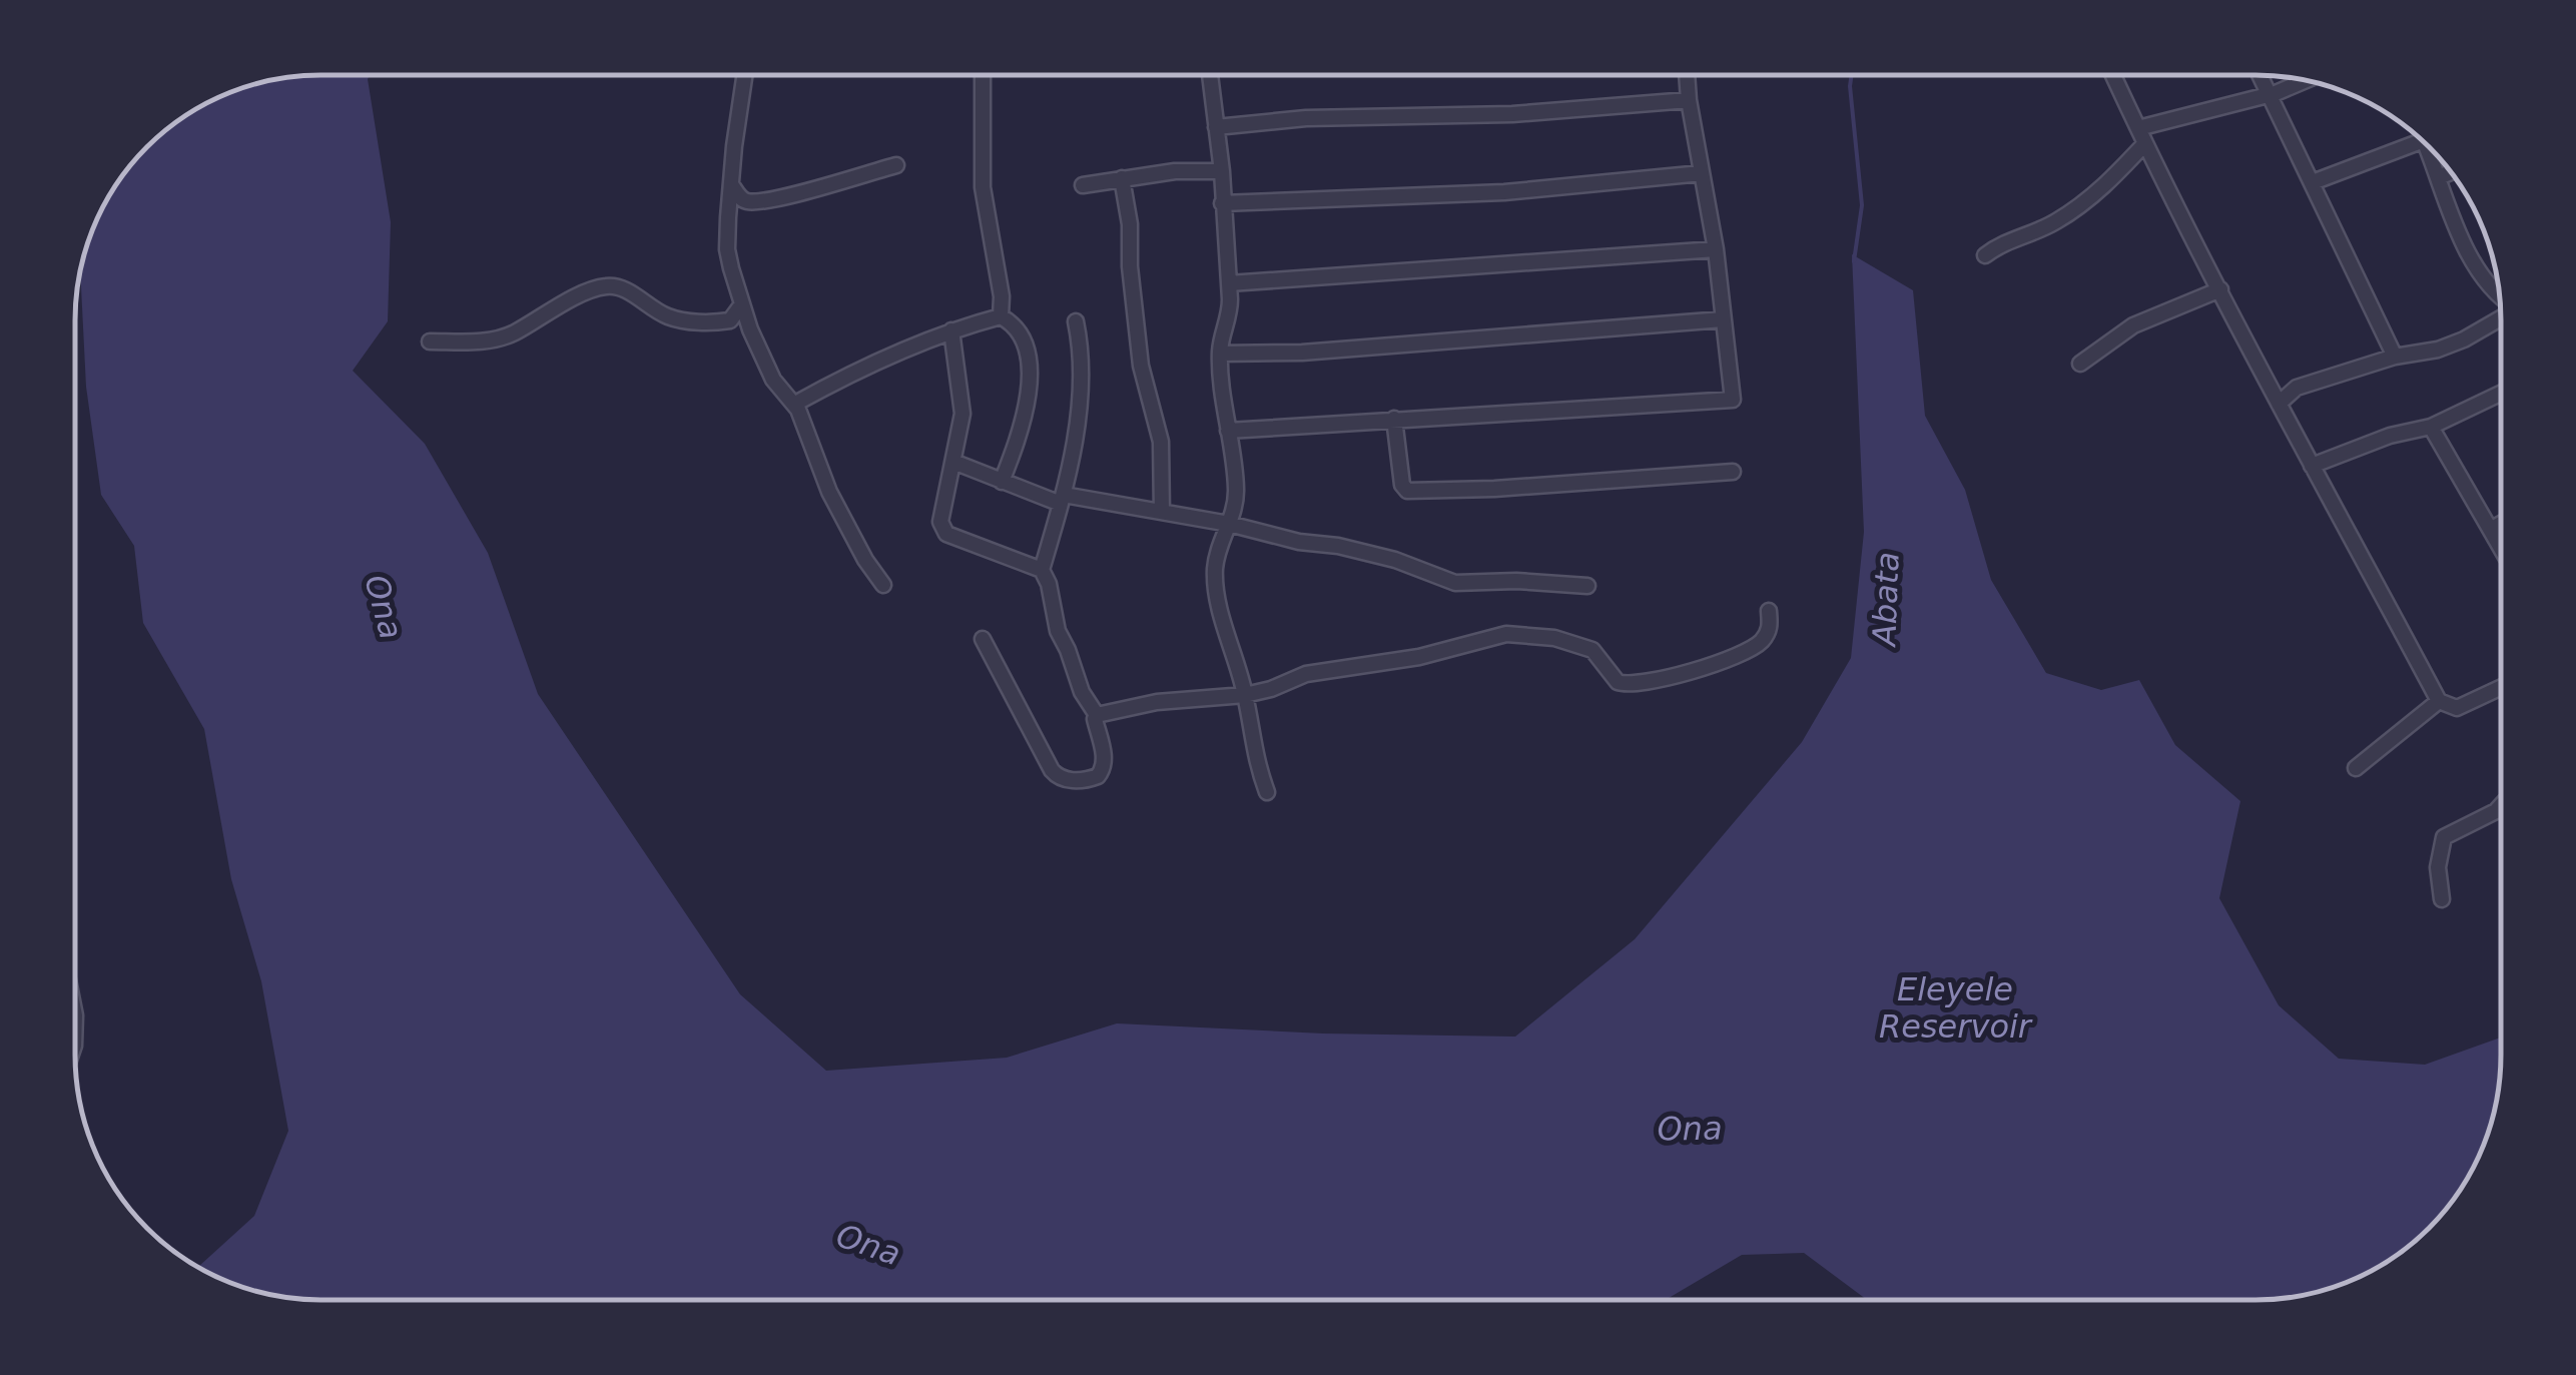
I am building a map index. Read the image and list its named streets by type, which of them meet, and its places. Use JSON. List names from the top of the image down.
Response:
{
  "water": ["Abata", "Ona", "Eleyele Reservoir"]
}
